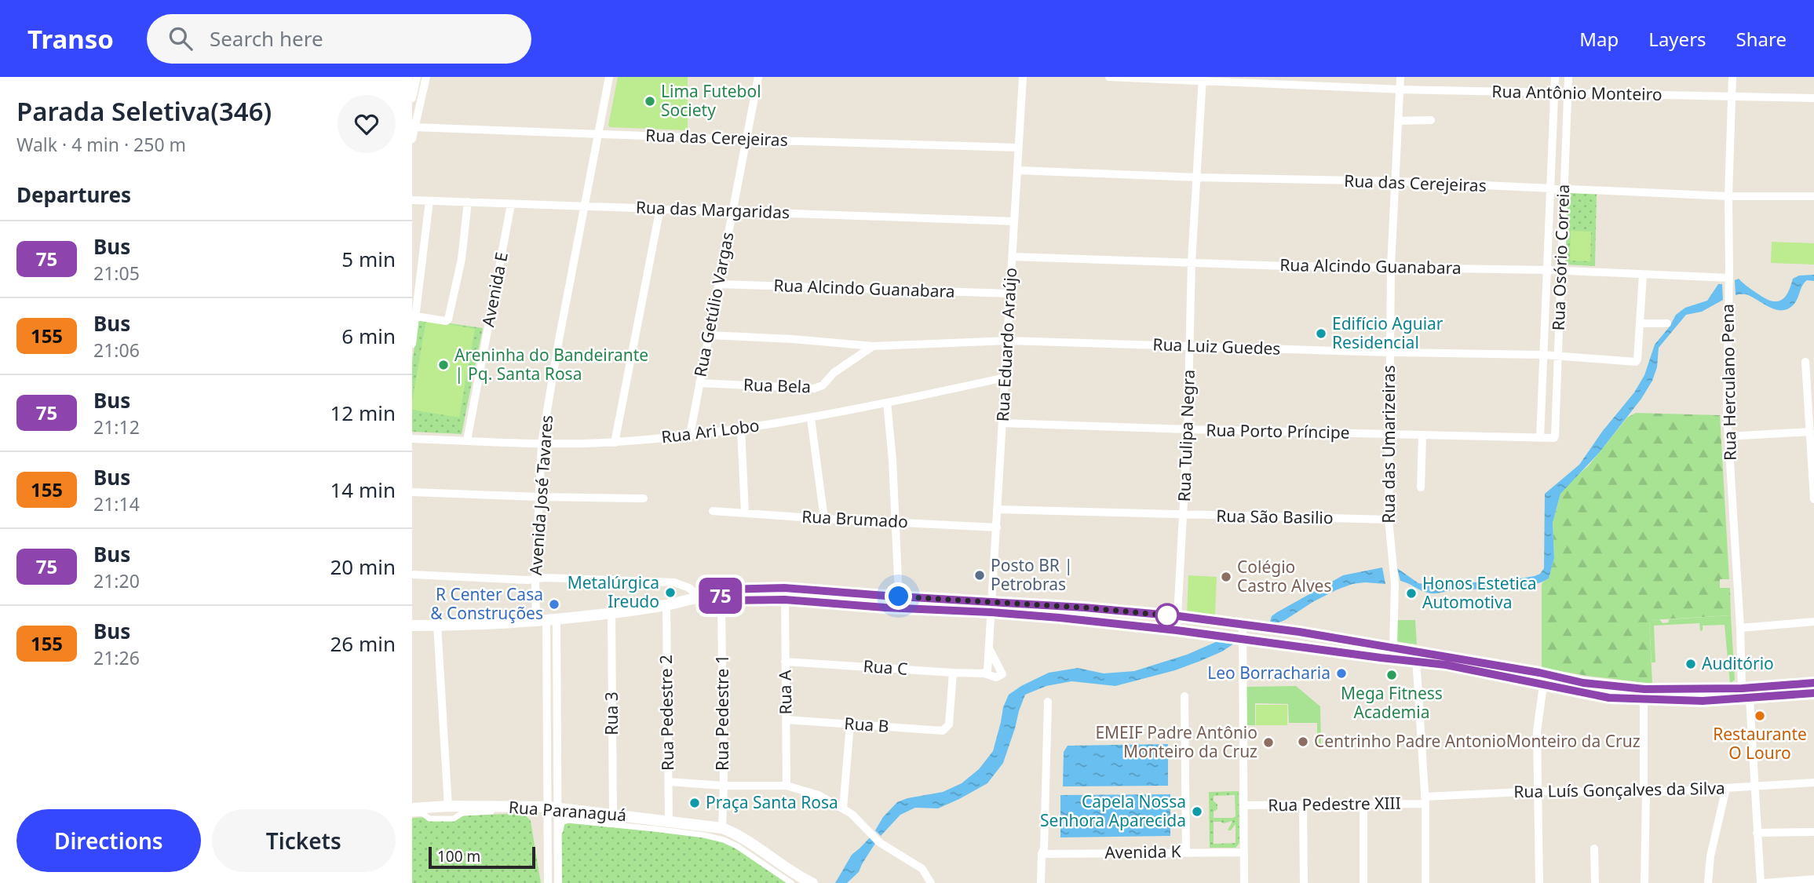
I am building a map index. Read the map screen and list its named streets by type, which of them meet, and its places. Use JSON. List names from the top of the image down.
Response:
{
  "streets": {
    "main road": ["Rua Paranaguá"],
    "street": [
      "Rua Antônio Monteiro",
      "Rua das Cerejeiras",
      "Rua das Margaridas",
      "Rua Osório Correia",
      "Rua Alcindo Guanabara",
      "Avenida E",
      "Rua Getúlio Vargas",
      "Rua Eduardo Araújo",
      "Rua Luiz Guedes",
      "Rua Herculano Pena",
      "Rua Bela",
      "Rua Ari Lobo",
      "Rua Porto Príncipe",
      "Rua Tulipa Negra",
      "Rua das Umarizeiras",
      "Avenida José Tavares",
      "Rua São Basilio",
      "Rua Brumado",
      "Rua C",
      "Rua A",
      "Rua Pedestre 2",
      "Rua Pedestre 1",
      "Rua 3",
      "Rua B",
      "Rua Luís Gonçalves da Silva",
      "Rua Pedestre XIII",
      "Avenida K"
    ]
  },
  "crossings": [
    ["Rua Antônio Monteiro", "Rua Osório Correia"],
    ["Rua Antônio Monteiro", "Rua Herculano Pena"],
    ["Rua Antônio Monteiro", "Rua Tulipa Negra"],
    ["Rua Antônio Monteiro", "Rua das Umarizeiras"],
    ["Rua das Cerejeiras", "Rua Osório Correia"],
    ["Rua das Cerejeiras", "Rua Getúlio Vargas"],
    ["Rua das Cerejeiras", "Rua Eduardo Araújo"],
    ["Rua das Cerejeiras", "Rua Herculano Pena"],
    ["Rua das Cerejeiras", "Rua Tulipa Negra"],
    ["Rua das Cerejeiras", "Rua das Umarizeiras"],
    ["Rua das Cerejeiras", "Avenida José Tavares"],
    ["Rua das Margaridas", "Avenida E"],
    ["Rua das Margaridas", "Rua Getúlio Vargas"],
    ["Rua das Margaridas", "Rua Eduardo Araújo"],
    ["Rua das Margaridas", "Avenida José Tavares"],
    ["Rua Osório Correia", "Rua Alcindo Guanabara"],
    ["Rua Osório Correia", "Rua Luiz Guedes"],
    ["Rua Osório Correia", "Rua Porto Príncipe"],
    ["Rua Alcindo Guanabara", "Rua Getúlio Vargas"],
    ["Rua Alcindo Guanabara", "Rua Eduardo Araújo"],
    ["Rua Alcindo Guanabara", "Rua Luiz Guedes"],
    ["Rua Alcindo Guanabara", "Rua Herculano Pena"],
    ["Rua Alcindo Guanabara", "Rua Tulipa Negra"],
    ["Rua Alcindo Guanabara", "Rua das Umarizeiras"],
    ["Avenida E", "Rua Ari Lobo"],
    ["Rua Getúlio Vargas", "Rua Luiz Guedes"],
    ["Rua Getúlio Vargas", "Rua Bela"],
    ["Rua Getúlio Vargas", "Rua Ari Lobo"],
    ["Rua Eduardo Araújo", "Rua Luiz Guedes"],
    ["Rua Eduardo Araújo", "Rua Ari Lobo"],
    ["Rua Eduardo Araújo", "Rua Porto Príncipe"],
    ["Rua Eduardo Araújo", "Rua São Basilio"],
    ["Rua Eduardo Araújo", "Rua Brumado"],
    ["Rua Eduardo Araújo", "Rua C"],
    ["Rua Luiz Guedes", "Rua Bela"],
    ["Rua Luiz Guedes", "Rua Tulipa Negra"],
    ["Rua Luiz Guedes", "Rua das Umarizeiras"],
    ["Rua Ari Lobo", "Avenida José Tavares"],
    ["Rua Porto Príncipe", "Rua Tulipa Negra"],
    ["Rua Porto Príncipe", "Rua das Umarizeiras"],
    ["Rua Tulipa Negra", "Rua São Basilio"],
    ["Rua das Umarizeiras", "Rua São Basilio"],
    ["Avenida José Tavares", "Rua Paranaguá"],
    ["Rua C", "Rua A"],
    ["Rua C", "Rua B"],
    ["Rua A", "Rua B"],
    ["Rua Pedestre 2", "Rua Paranaguá"],
    ["Rua Pedestre 1", "Rua Paranaguá"],
    ["Rua 3", "Rua Paranaguá"],
    ["Rua Luís Gonçalves da Silva", "Rua Pedestre XIII"]
  ],
  "places": [
    "Lima Futebol Society",
    "Edifício Aguiar Residencial",
    "Areninha do Bandeirante | Pq. Santa Rosa",
    "Posto BR | Petrobras",
    "Colégio Castro Alves",
    "Metalúrgica Ireudo",
    "Honos Estetica Automotiva",
    "R Center Casa & Construções",
    "Auditório",
    "Leo Borracharia",
    "Mega Fitness Academia",
    "Restaurante O Louro",
    "Centrinho Padre AntonioMonteiro da Cruz",
    "EMEIF Padre Antônio Monteiro da Cruz",
    "Praça Santa Rosa",
    "Capela Nossa Senhora Aparecida"
  ],
  "lines": ["bus line 75"],
  "scale_bar": "100 m",
  "page": {
    "header": "Transo",
    "search": "Search here",
    "nav": ["Map", "Layers", "Share"],
    "heading": [
      ["Parada Seletiva(346)", "Walk · 4 min · 250 m"],
      "Departures"
    ],
    "on_map": "75",
    "list": [
      {
        "mark": "75",
        "name": "Bus",
        "note": "21:05",
        "value": "5 min"
      },
      {
        "mark": "155",
        "name": "Bus",
        "note": "21:06",
        "value": "6 min"
      },
      {
        "mark": "75",
        "name": "Bus",
        "note": "21:12",
        "value": "12 min"
      },
      {
        "mark": "155",
        "name": "Bus",
        "note": "21:14",
        "value": "14 min"
      },
      {
        "mark": "75",
        "name": "Bus",
        "note": "21:20",
        "value": "20 min"
      },
      {
        "mark": "155",
        "name": "Bus",
        "note": "21:26",
        "value": "26 min"
      }
    ],
    "buttons": ["Directions", "Tickets"],
    "scale": "100 m"
  }
}
